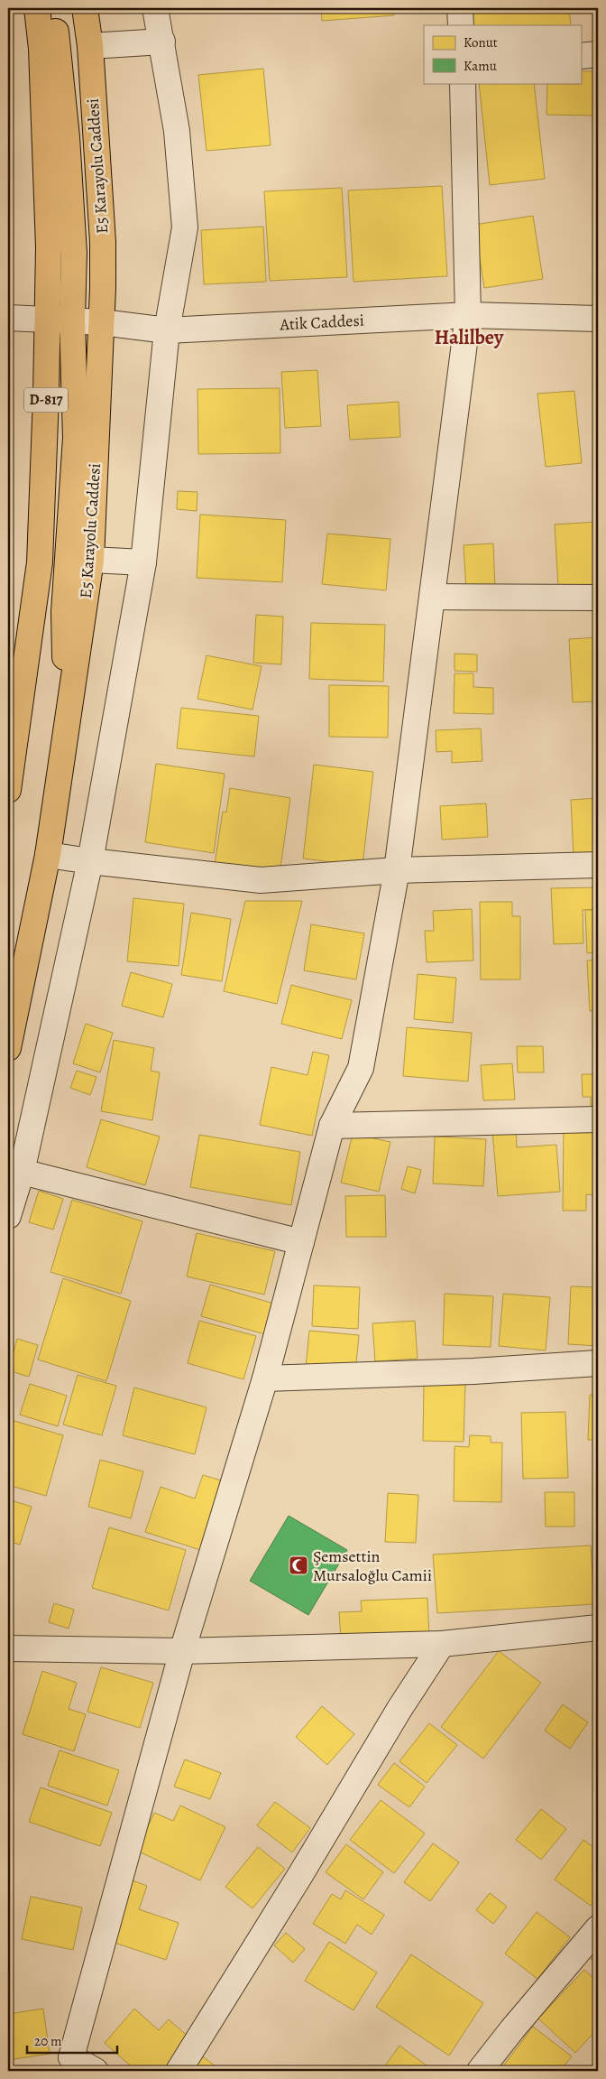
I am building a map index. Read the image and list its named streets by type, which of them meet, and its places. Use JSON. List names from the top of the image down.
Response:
{
  "streets": {
    "highway": ["E5 Karayolu Caddesi", "D-817"],
    "street": ["Atik Caddesi"]
  },
  "crossings": [
    ["E5 Karayolu Caddesi", "Atik Caddesi"],
    ["Atik Caddesi", "D-817"]
  ],
  "districts": ["Halilbey"],
  "places": {
    "mosque": ["Şemsettin Mursaloğlu Camii"]
  },
  "legend": ["Konut", "Kamu"],
  "scale_bar": "20 m"
}
